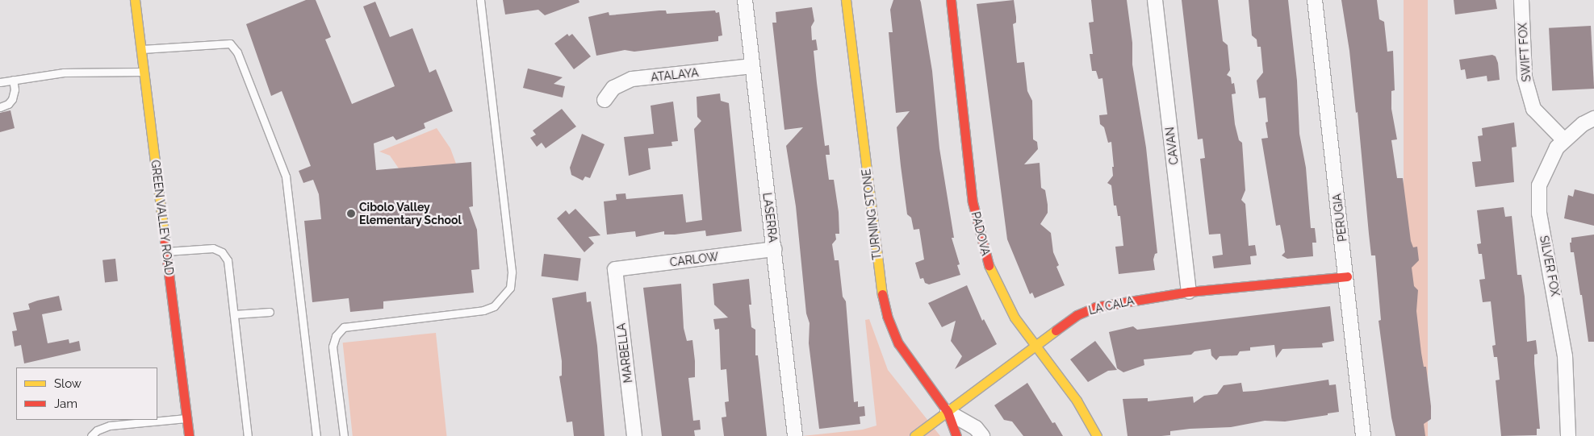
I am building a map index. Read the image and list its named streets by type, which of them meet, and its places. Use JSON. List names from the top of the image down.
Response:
{
  "streets": {
    "street": [
      "SWIFT FOX",
      "ATALAYA",
      "CAVAN",
      "TURNING STONE",
      "GREEN VALLEY ROAD",
      "LASERRA",
      "PERUGIA",
      "PADOVA",
      "CARLOW",
      "SILVER FOX",
      "LA CALA",
      "MARBELLA"
    ]
  },
  "crossings": [
    ["SWIFT FOX", "SILVER FOX"],
    ["ATALAYA", "LASERRA"],
    ["CAVAN", "LA CALA"],
    ["TURNING STONE", "LA CALA"],
    ["LASERRA", "CARLOW"],
    ["PERUGIA", "LA CALA"],
    ["PADOVA", "LA CALA"],
    ["CARLOW", "MARBELLA"]
  ],
  "places": ["Cibolo Valley Elementary School"],
  "legend": ["Slow", "Jam"]
}
